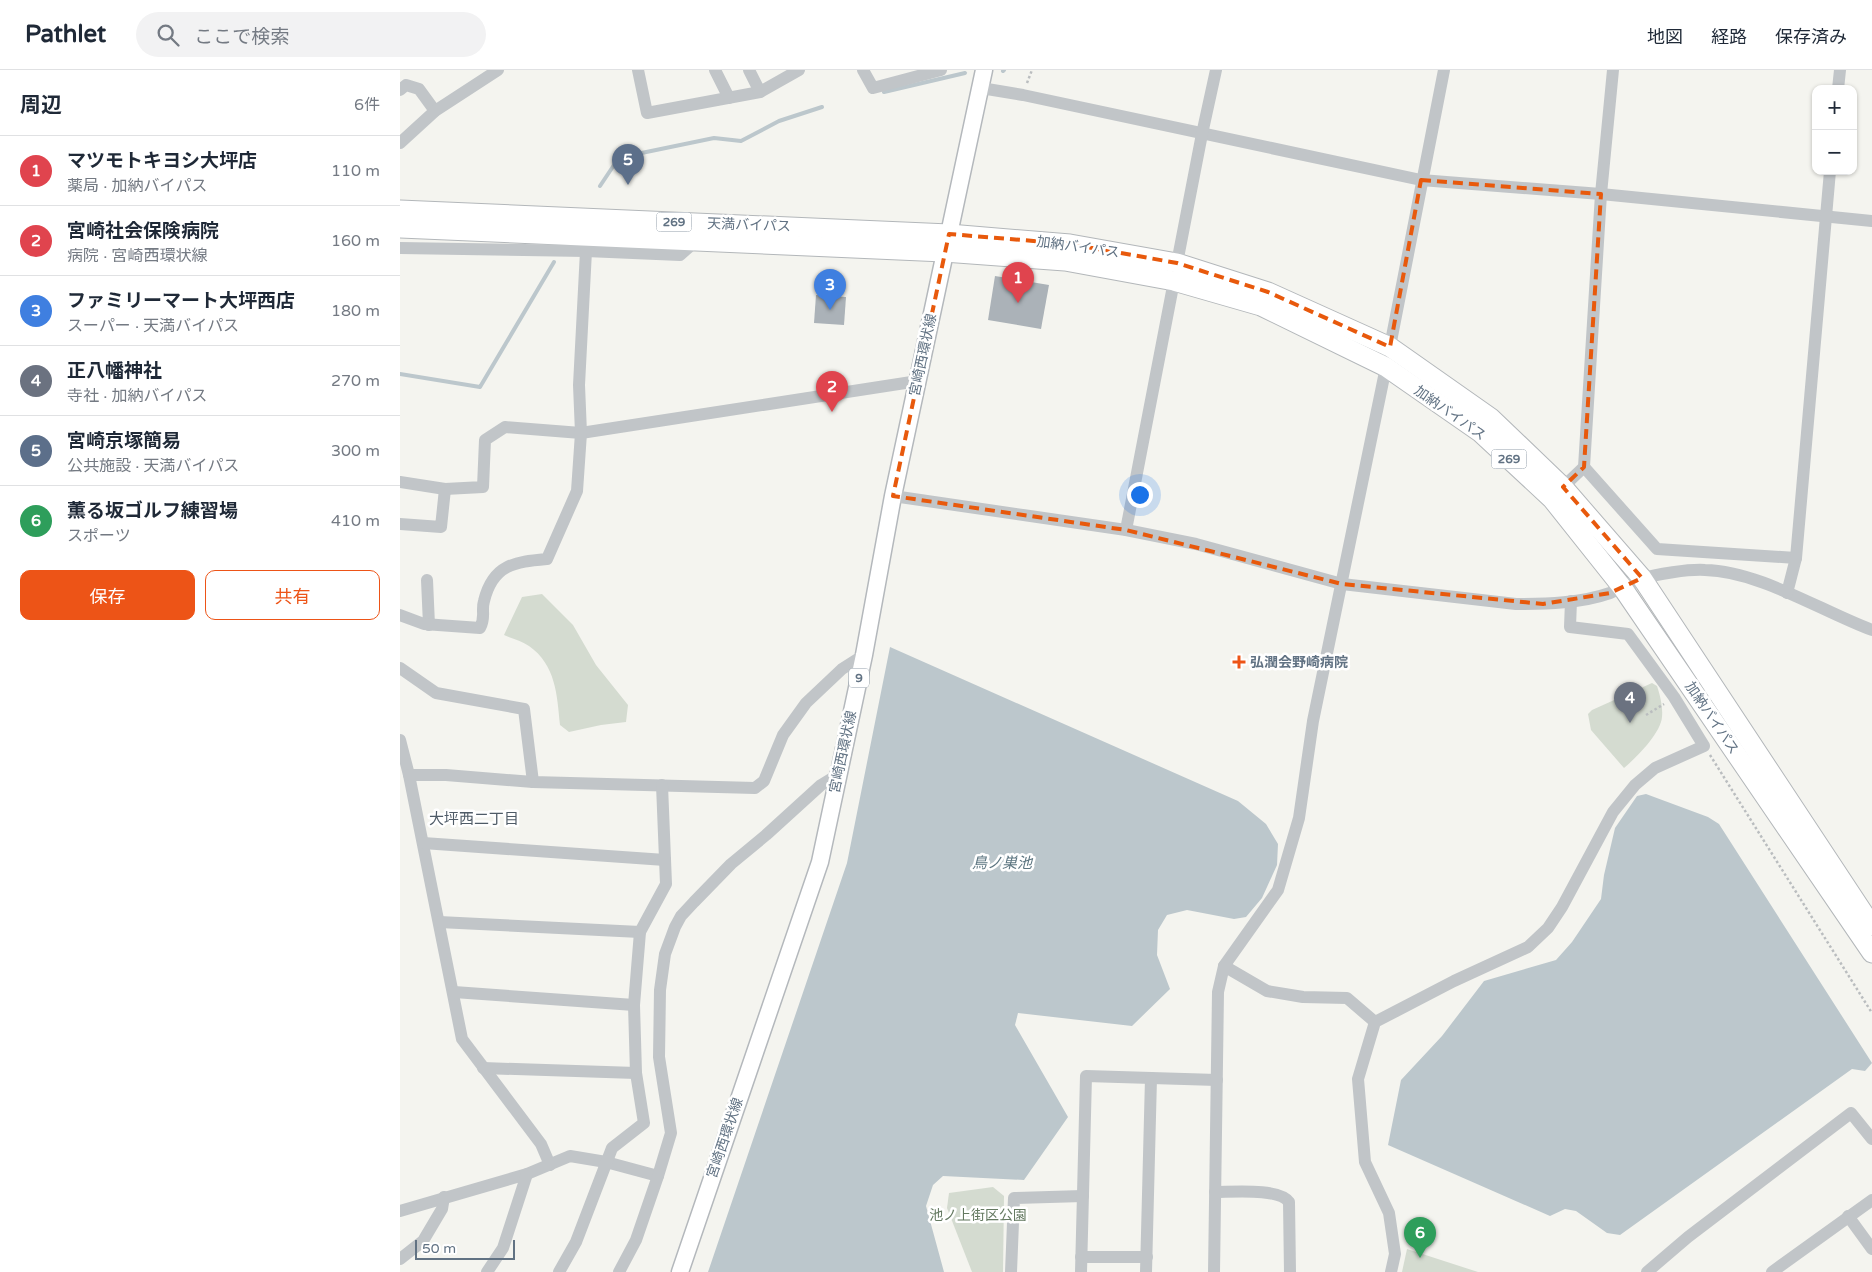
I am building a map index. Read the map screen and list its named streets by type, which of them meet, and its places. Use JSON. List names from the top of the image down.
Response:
{
  "streets": {
    "highway": ["269", "天満バイパス", "加納バイパス"],
    "main road": ["宮崎西環状線", "9"]
  },
  "crossings": [
    ["天満バイパス", "加納バイパス"],
    ["天満バイパス", "宮崎西環状線"],
    ["加納バイパス", "宮崎西環状線"]
  ],
  "districts": ["大坪西二丁目"],
  "water": ["鳥ノ巣池"],
  "parks": ["池ノ上街区公園"],
  "places": {
    "health": ["弘潤会野崎病院"]
  },
  "scale_bar": "50 m",
  "page": {
    "header": "Pathlet",
    "search": "ここで検索",
    "nav": ["地図", "経路", "保存済み"],
    "heading": ["周辺", "6件"],
    "map_buttons": ["+", "−"],
    "list": [
      {
        "mark": "1",
        "name": "マツモトキヨシ大坪店",
        "note": "薬局 · 加納バイパス",
        "value": "110 m"
      },
      {
        "mark": "2",
        "name": "宮崎社会保険病院",
        "note": "病院 · 宮崎西環状線",
        "value": "160 m"
      },
      {
        "mark": "3",
        "name": "ファミリーマート大坪西店",
        "note": "スーパー · 天満バイパス",
        "value": "180 m"
      },
      {
        "mark": "4",
        "name": "正八幡神社",
        "note": "寺社 · 加納バイパス",
        "value": "270 m"
      },
      {
        "mark": "5",
        "name": "宮崎京塚簡易",
        "note": "公共施設 · 天満バイパス",
        "value": "300 m"
      },
      {
        "mark": "6",
        "name": "薫る坂ゴルフ練習場",
        "note": "スポーツ",
        "value": "410 m"
      }
    ],
    "pins": [
      "5",
      "1",
      "3",
      "2",
      "4",
      "6"
    ],
    "buttons": ["保存", "共有"],
    "scale": "50 m"
  }
}
